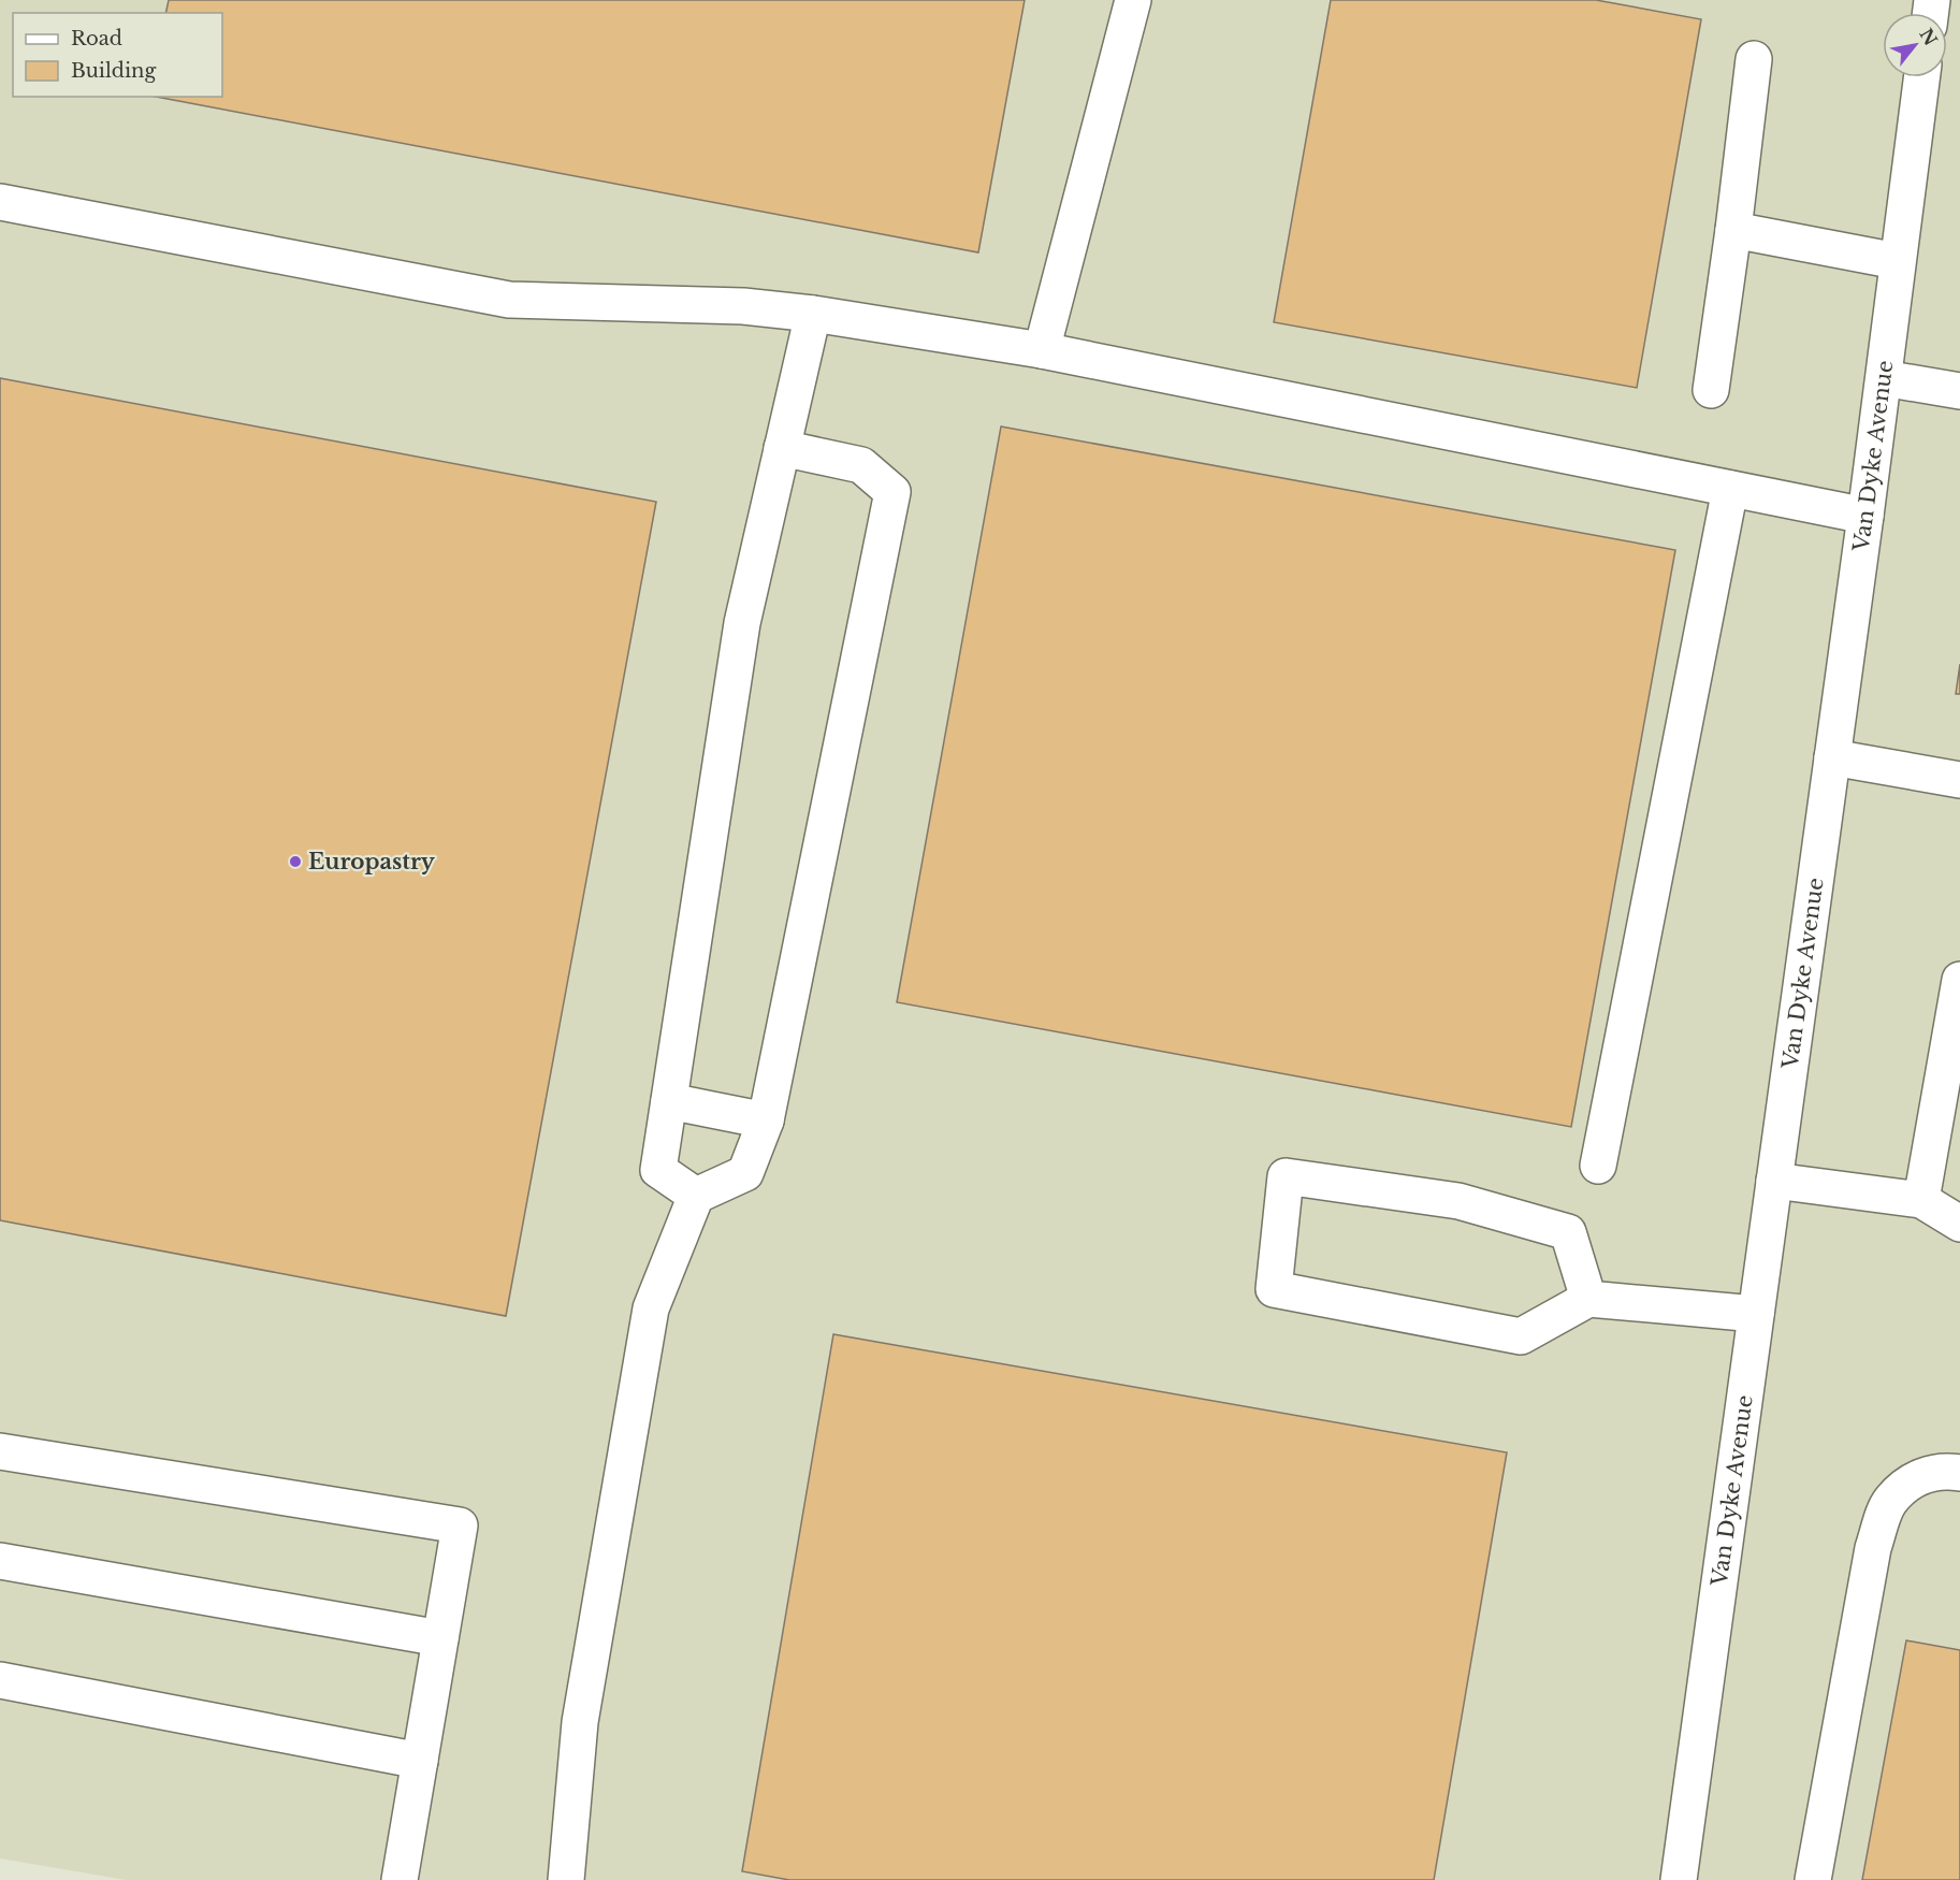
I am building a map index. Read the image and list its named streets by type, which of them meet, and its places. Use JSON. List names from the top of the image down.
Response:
{
  "streets": {
    "street": ["Van Dyke Avenue"]
  },
  "places": ["Europastry"],
  "legend": ["Road", "Building"],
  "north": "top right"
}
